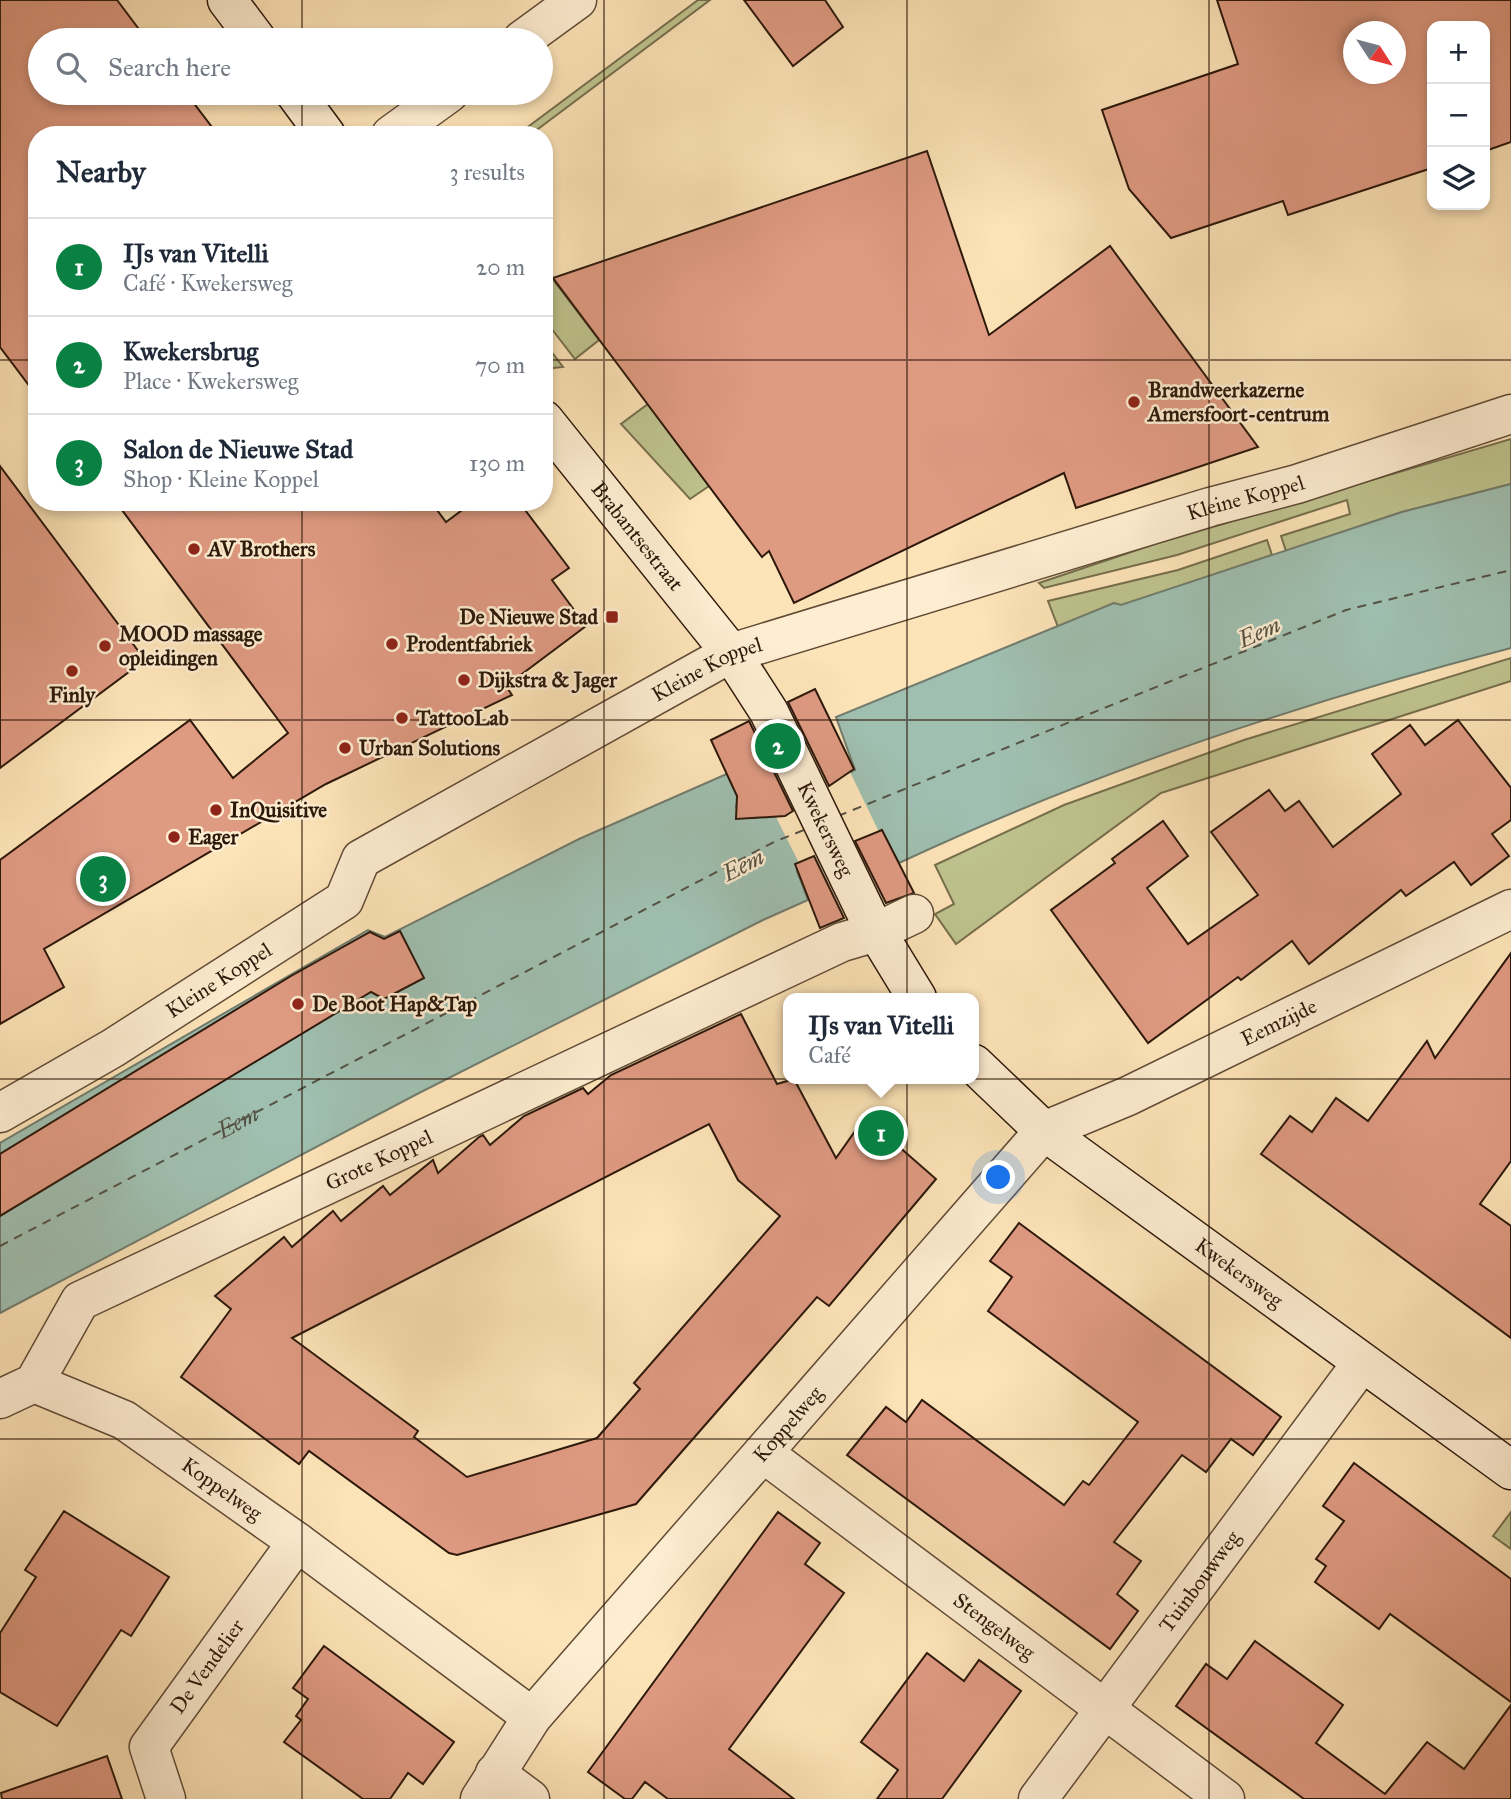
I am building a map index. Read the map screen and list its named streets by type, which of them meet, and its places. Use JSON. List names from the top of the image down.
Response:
{
  "streets": {
    "street": [
      "Kleine Koppel",
      "Brabantsestraat",
      "Kwekersweg",
      "Eemzijde",
      "Grote Koppel",
      "Koppelweg",
      "Tuinbouwweg",
      "Stengelweg",
      "De Vendelier"
    ]
  },
  "crossings": [
    ["Kleine Koppel", "Brabantsestraat"],
    ["Kleine Koppel", "Kwekersweg"],
    ["Brabantsestraat", "Kwekersweg"],
    ["Kwekersweg", "Eemzijde"],
    ["Kwekersweg", "Grote Koppel"],
    ["Kwekersweg", "Koppelweg"],
    ["Kwekersweg", "Tuinbouwweg"],
    ["Eemzijde", "Koppelweg"],
    ["Grote Koppel", "Koppelweg"],
    ["Koppelweg", "Stengelweg"],
    ["Koppelweg", "De Vendelier"],
    ["Tuinbouwweg", "Stengelweg"]
  ],
  "water": ["Eem"],
  "places": {
    "other": [
      "Brandweerkazerne Amersfoort-centrum",
      "AV Brothers",
      "Prodentfabriek",
      "MOOD massage opleidingen",
      "Finly",
      "Dijkstra & Jager",
      "TattooLab",
      "Urban Solutions",
      "InQuisitive",
      "Eager",
      "De Boot Hap&Tap"
    ],
    "transit": ["De Nieuwe Stad"]
  },
  "north": "bottom right",
  "page": {
    "map_buttons": ["+", "−"],
    "search": "Search here",
    "heading": ["Nearby", "3 results"],
    "list": [
      {
        "mark": "1",
        "name": "IJs van Vitelli",
        "note": "Café · Kwekersweg",
        "value": "20 m"
      },
      {
        "mark": "2",
        "name": "Kwekersbrug",
        "note": "Place · Kwekersweg",
        "value": "70 m"
      },
      {
        "mark": "3",
        "name": "Salon de Nieuwe Stad",
        "note": "Shop · Kleine Koppel",
        "value": "130 m"
      }
    ],
    "pins": ["2", "3", "1"],
    "popup": ["IJs van Vitelli", "Café"]
  }
}
